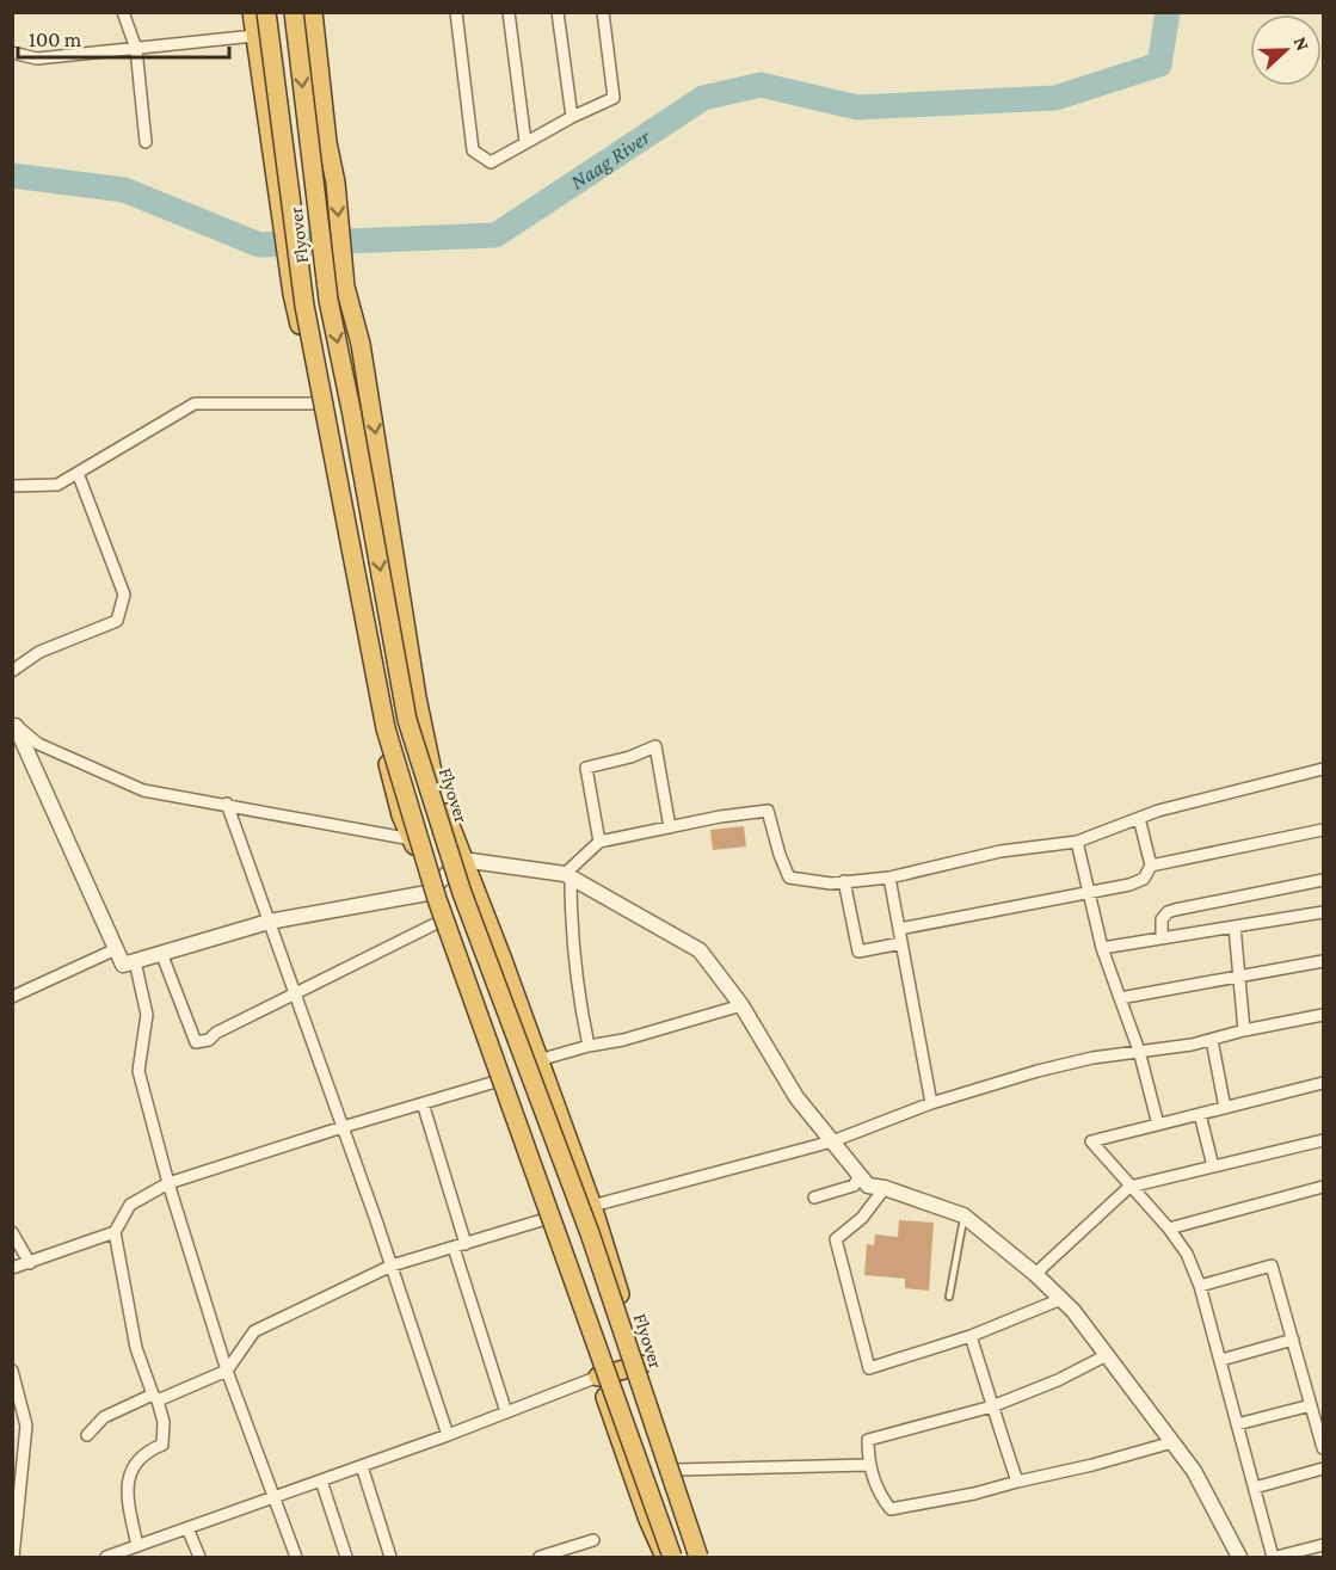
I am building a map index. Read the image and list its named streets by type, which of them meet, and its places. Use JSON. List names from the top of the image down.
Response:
{
  "streets": {
    "highway": ["Flyover"]
  },
  "water": ["Naag River"],
  "scale_bar": "100 m",
  "north": "right"
}
